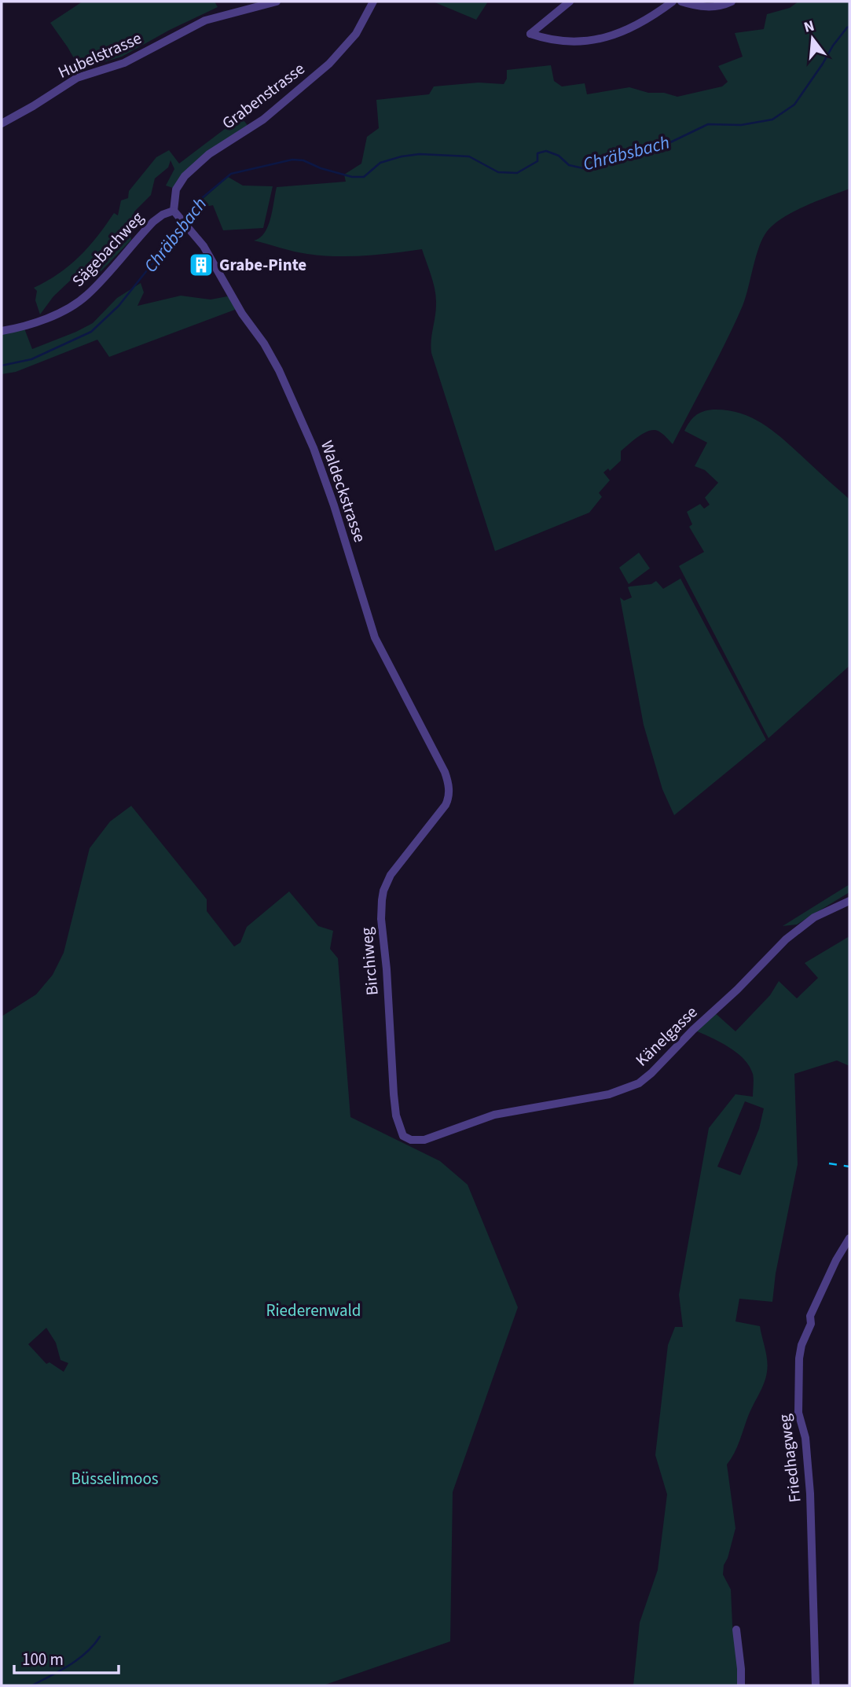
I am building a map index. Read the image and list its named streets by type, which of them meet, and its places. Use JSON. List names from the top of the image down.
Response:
{
  "streets": {
    "street": [
      "Hubelstrasse",
      "Grabenstrasse",
      "Sägebachweg",
      "Waldeckstrasse",
      "Birchiweg",
      "Känelgasse",
      "Friedhagweg"
    ]
  },
  "crossings": [
    ["Grabenstrasse", "Sägebachweg"],
    ["Grabenstrasse", "Waldeckstrasse"],
    ["Sägebachweg", "Waldeckstrasse"],
    ["Waldeckstrasse", "Birchiweg"],
    ["Birchiweg", "Känelgasse"]
  ],
  "water": ["Chräbsbach"],
  "parks": ["Riederenwald", "Büsselimoos"],
  "places": {
    "building": ["Grabe-Pinte"]
  },
  "scale_bar": "100 m",
  "north": "top"
}
